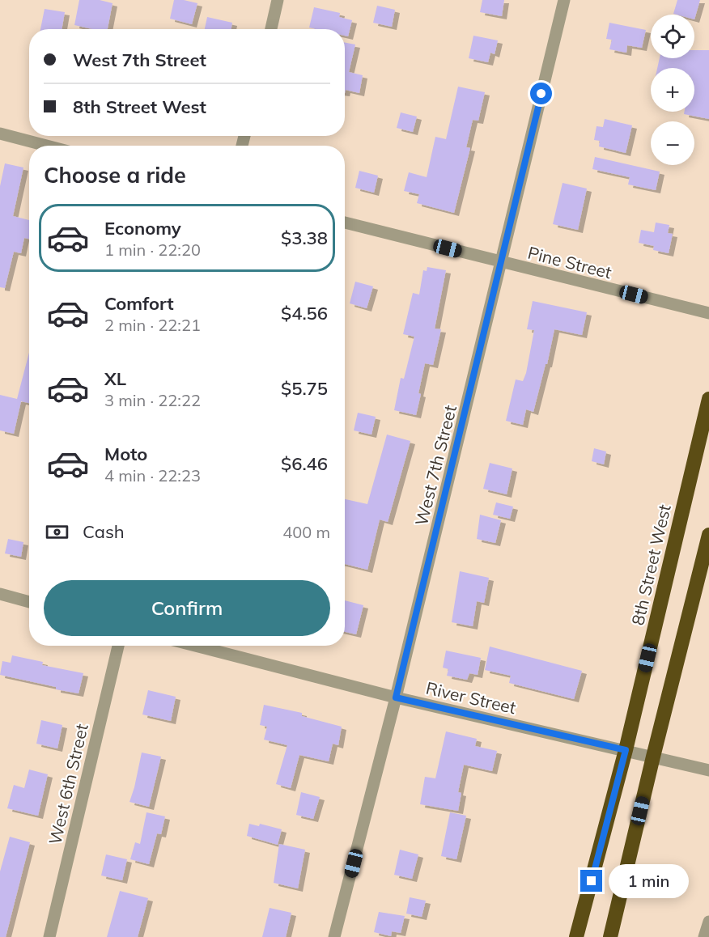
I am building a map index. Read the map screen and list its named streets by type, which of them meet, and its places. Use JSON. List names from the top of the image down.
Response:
{
  "streets": {
    "highway": ["8th Street West"],
    "street": [
      "Pine Street",
      "West 7th Street",
      "River Street",
      "West 6th Street"
    ]
  },
  "crossings": [
    ["Pine Street", "West 7th Street"],
    ["West 7th Street", "River Street"],
    ["8th Street West", "River Street"]
  ],
  "page": {
    "map_buttons": ["+", "−"],
    "banner": ["West 7th Street", "8th Street West"],
    "heading": "Choose a ride",
    "list": [
      {
        "name": "Economy",
        "note": "1 min · 22:20",
        "value": "$3.38"
      },
      {
        "name": "Comfort",
        "note": "2 min · 22:21",
        "value": "$4.56"
      },
      {
        "name": "XL",
        "note": "3 min · 22:22",
        "value": "$5.75"
      },
      {
        "name": "Moto",
        "note": "4 min · 22:23",
        "value": "$6.46"
      }
    ],
    "pay": ["Cash", "400 m"],
    "buttons": "Confirm",
    "bubble": "1 min"
  }
}
